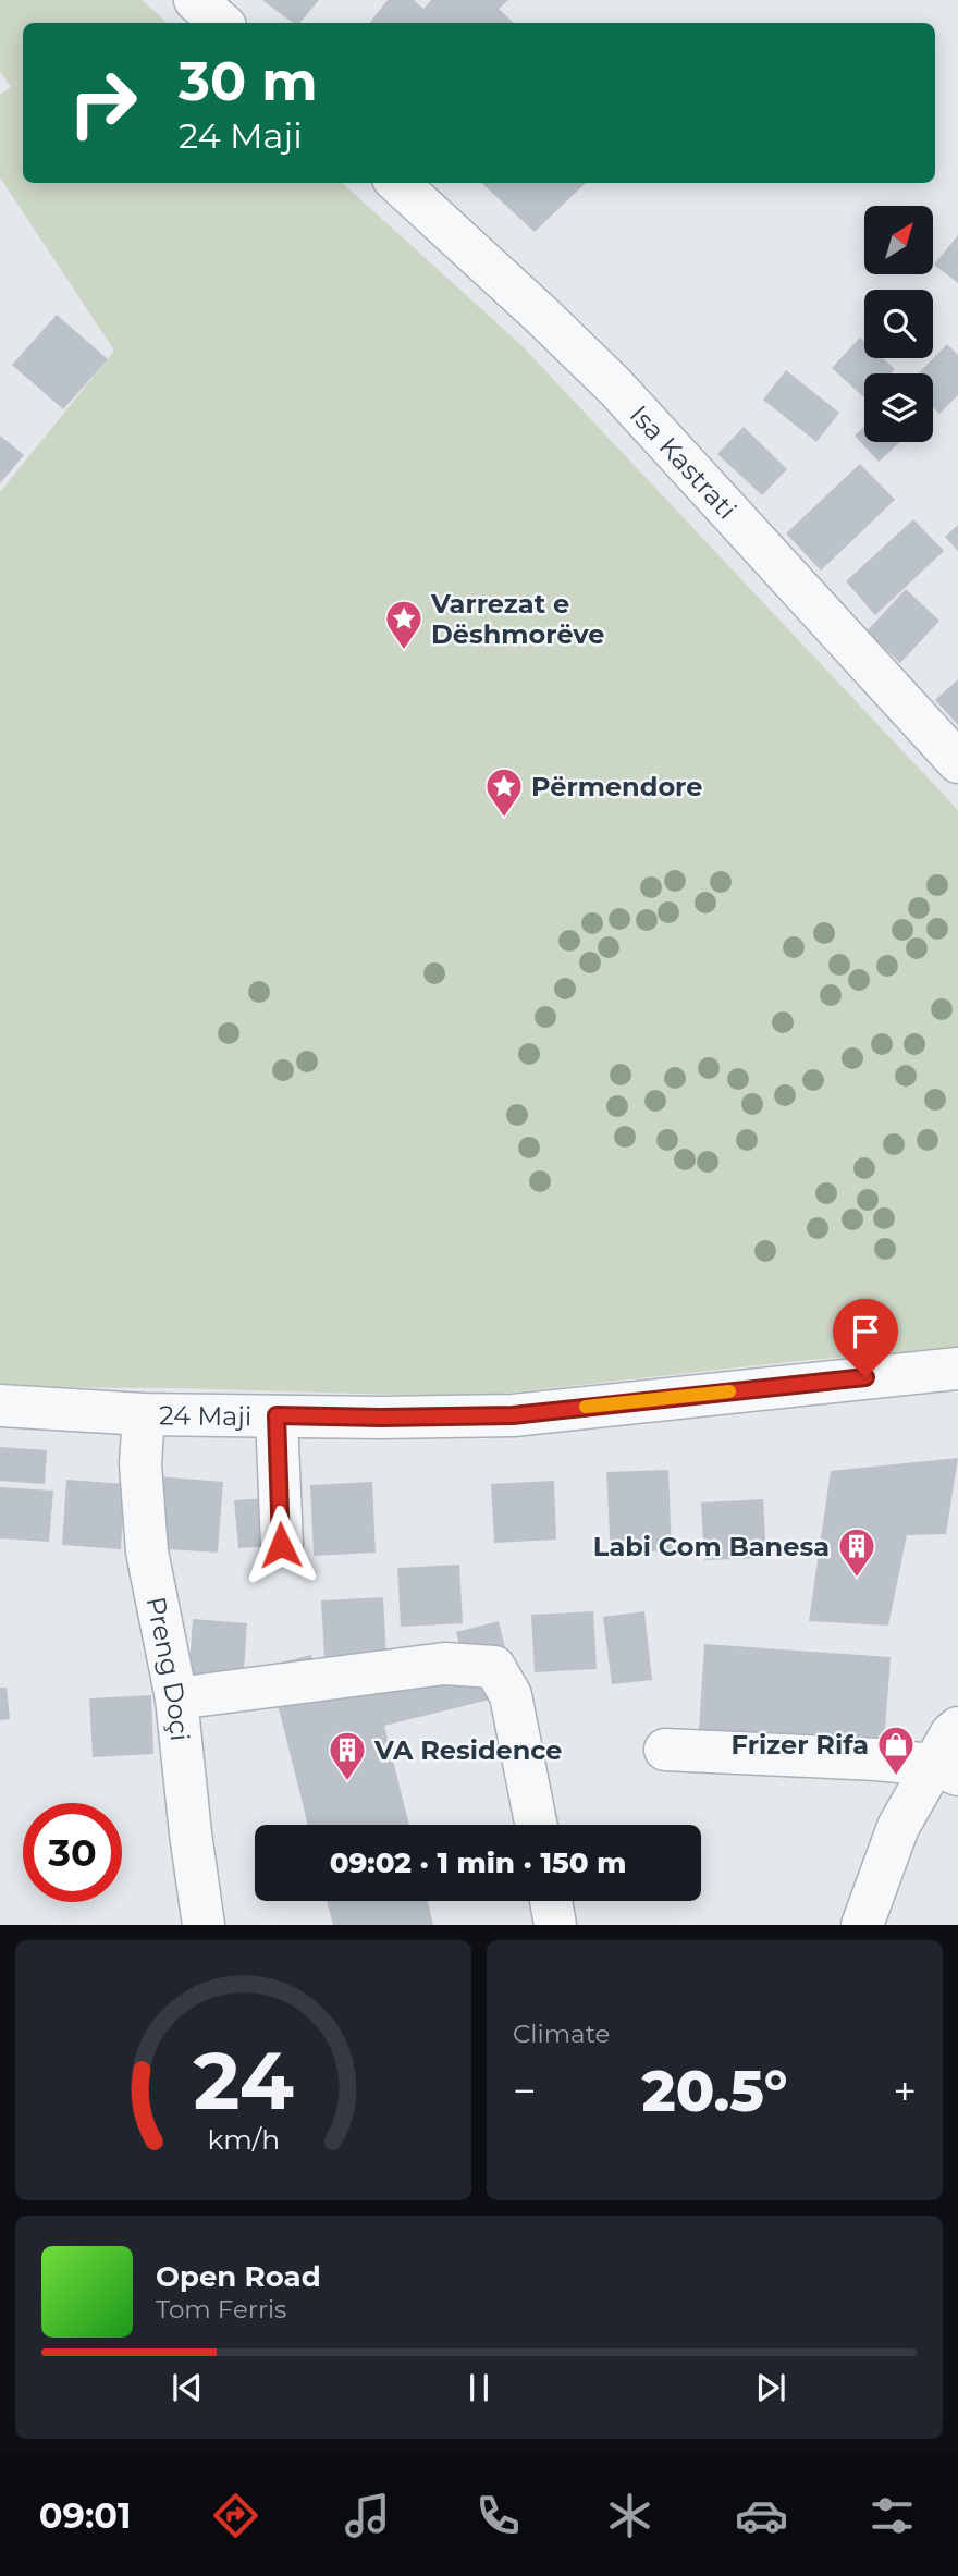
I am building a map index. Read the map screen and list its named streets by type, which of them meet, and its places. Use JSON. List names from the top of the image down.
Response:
{
  "streets": {
    "street": ["Isa Kastrati", "24 Maji", "Preng Doçi"]
  },
  "crossings": [
    ["24 Maji", "Preng Doçi"]
  ],
  "places": {
    "place": ["Varrezat e Dëshmorëve", "Përmendore"],
    "building": ["Labi Com Banesa", "VA Residence"],
    "shop": ["Frizer Rifa"]
  },
  "north": "top right",
  "page": {
    "turn": ["30 m", "24 Maji"],
    "limit": "30",
    "trip": "09:02 · 1 min · 150 m",
    "tile": "Climate",
    "heat": ["−", "20.5°", "+"],
    "song": ["Open Road", "Tom Ferris"],
    "tabs": "09:01",
    "gauge": ["24", "km/h"]
  }
}
